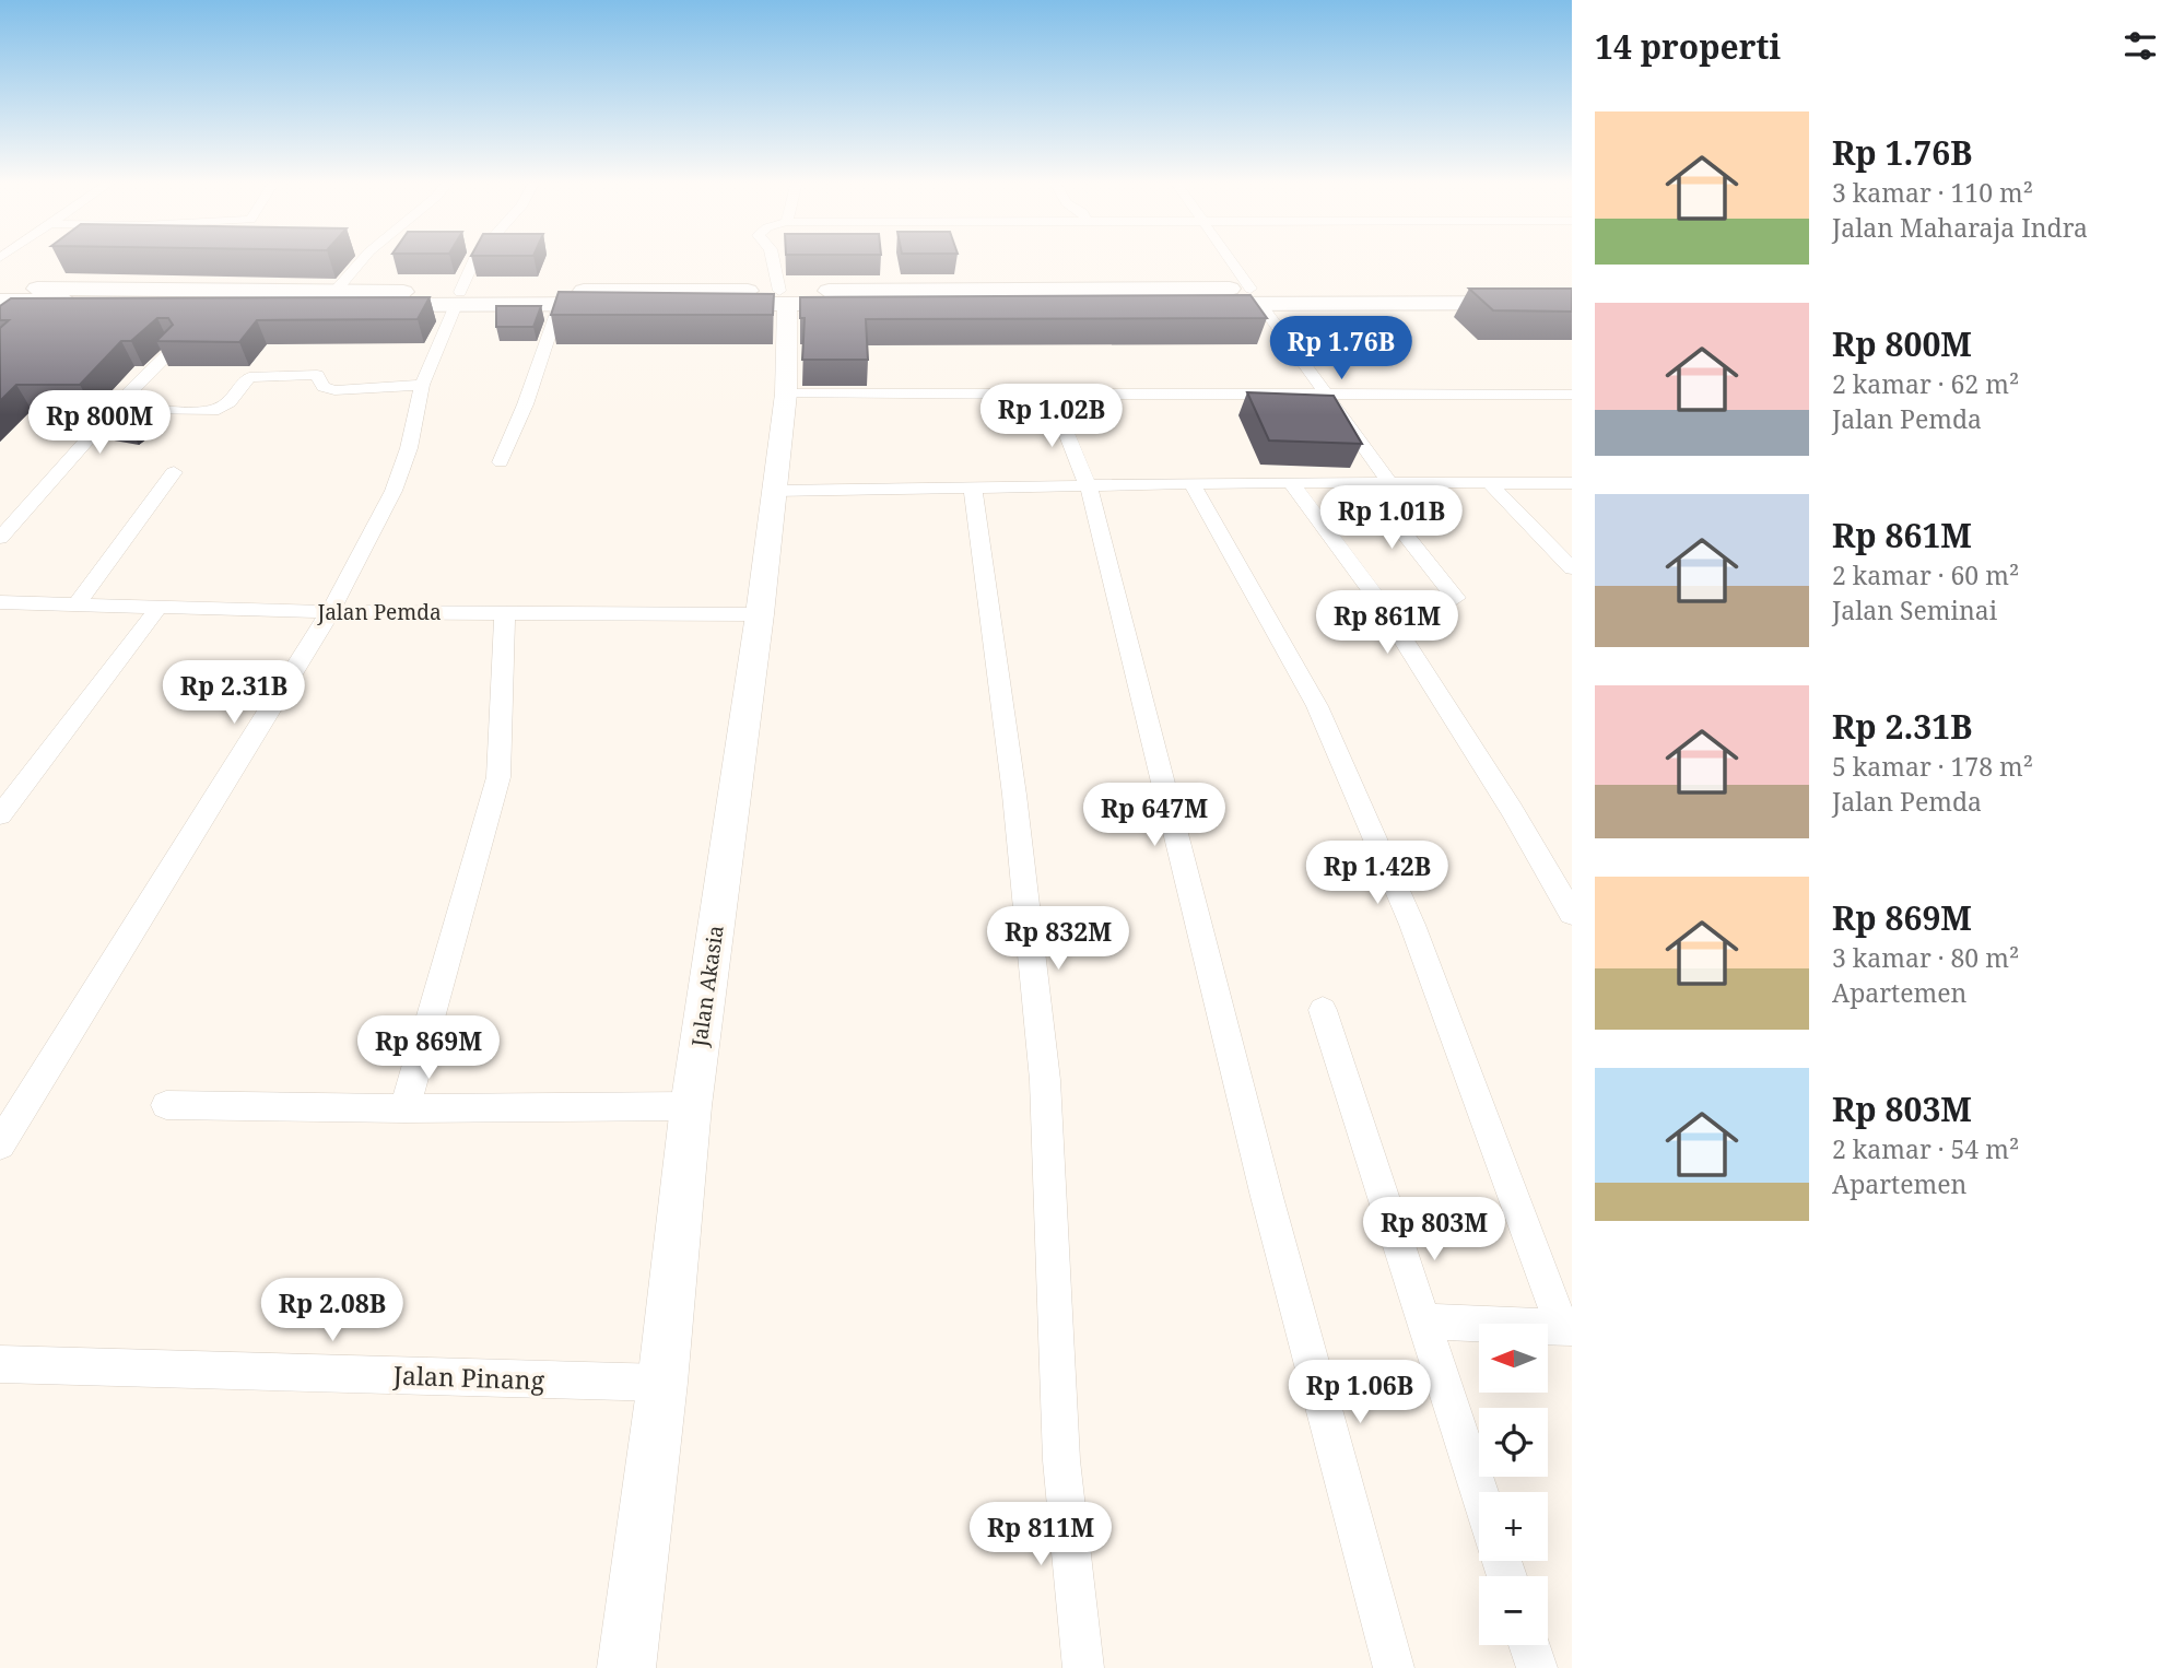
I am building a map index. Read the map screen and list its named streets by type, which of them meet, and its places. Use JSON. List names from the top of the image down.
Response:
{
  "streets": {
    "street": ["Jalan Pemda", "Jalan Akasia", "Jalan Pinang"]
  },
  "crossings": [
    ["Jalan Pemda", "Jalan Akasia"],
    ["Jalan Akasia", "Jalan Pinang"]
  ],
  "north": "left",
  "page": {
    "heading": "14 properti",
    "list": [
      {
        "name": "Rp 1.76B",
        "note": "3 kamar · 110 m² · Jalan Maharaja Indra"
      },
      {
        "name": "Rp 800M",
        "note": "2 kamar · 62 m² · Jalan Pemda"
      },
      {
        "name": "Rp 861M",
        "note": "2 kamar · 60 m² · Jalan Seminai"
      },
      {
        "name": "Rp 2.31B",
        "note": "5 kamar · 178 m² · Jalan Pemda"
      },
      {
        "name": "Rp 869M",
        "note": "3 kamar · 80 m² · Apartemen"
      },
      {
        "name": "Rp 803M",
        "note": "2 kamar · 54 m² · Apartemen"
      }
    ],
    "price": [
      "Rp 1.76B",
      "Rp 1.02B",
      "Rp 800M",
      "Rp 1.01B",
      "Rp 861M",
      "Rp 2.31B",
      "Rp 647M",
      "Rp 1.42B",
      "Rp 832M",
      "Rp 869M",
      "Rp 803M",
      "Rp 2.08B",
      "Rp 1.06B",
      "Rp 811M"
    ],
    "map_buttons": ["+", "−"]
  }
}
